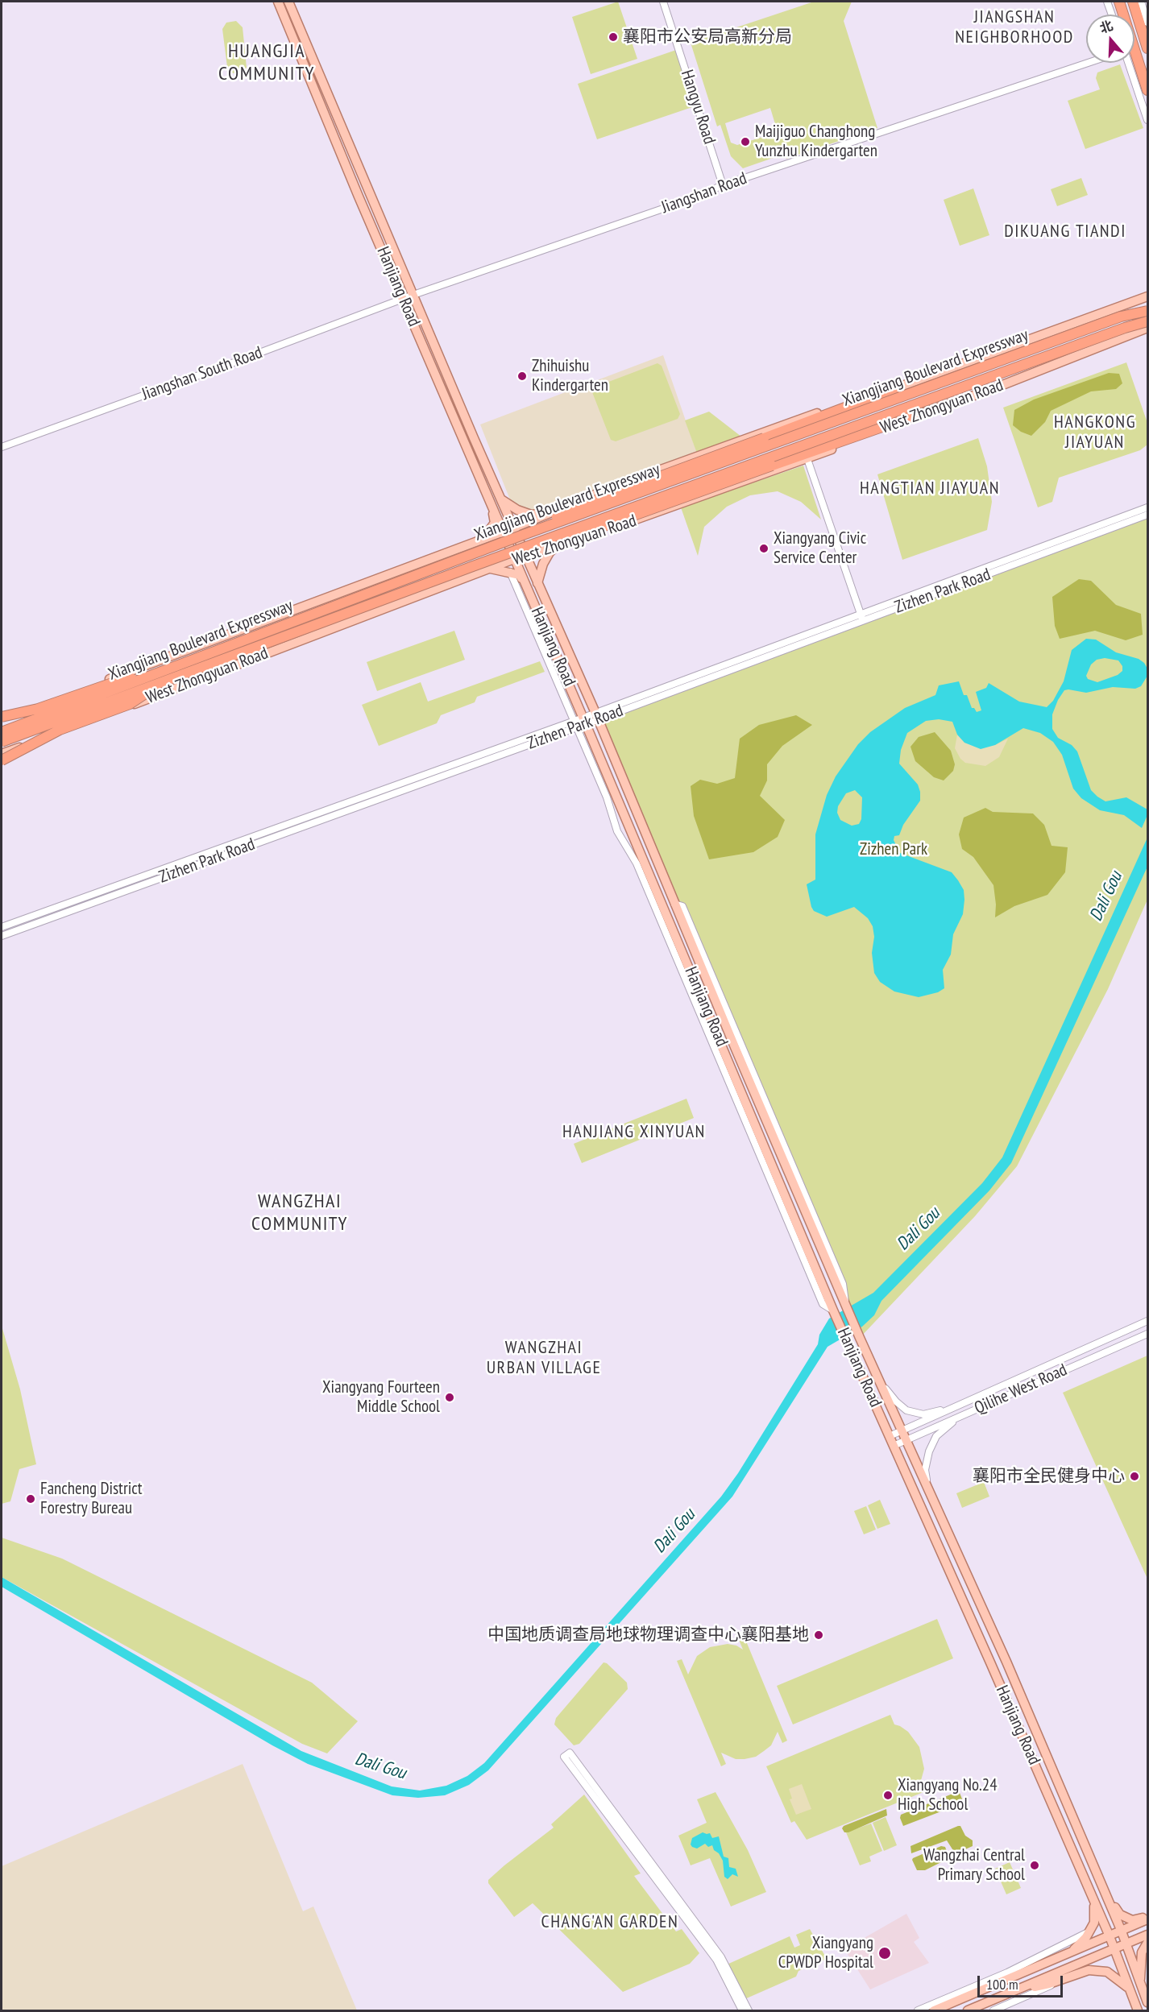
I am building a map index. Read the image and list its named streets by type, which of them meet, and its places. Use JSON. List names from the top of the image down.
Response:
{
  "streets": {
    "highway": ["Xiangjiang Boulevard Expressway"],
    "main road": ["Hanjiang Road", "West Zhongyuan Road"],
    "street": [
      "Hangyu Road",
      "Jiangshan Road",
      "Jiangshan South Road",
      "Zizhen Park Road",
      "Qilihe West Road"
    ]
  },
  "crossings": [
    ["Hangyu Road", "Jiangshan Road"],
    ["Jiangshan Road", "Hanjiang Road"],
    ["Jiangshan Road", "Jiangshan South Road"],
    ["Hanjiang Road", "Jiangshan South Road"],
    ["Hanjiang Road", "West Zhongyuan Road"],
    ["Hanjiang Road", "Zizhen Park Road"],
    ["Hanjiang Road", "Qilihe West Road"]
  ],
  "districts": [
    "JIANGSHAN NEIGHBORHOOD",
    "HUANGJIA COMMUNITY",
    "DIKUANG TIANDI",
    "HANGKONG JIAYUAN",
    "HANGTIAN JIAYUAN",
    "HANJIANG XINYUAN",
    "WANGZHAI COMMUNITY",
    "WANGZHAI URBAN VILLAGE",
    "CHANG'AN GARDEN"
  ],
  "water": ["Dali Gou"],
  "parks": ["Zizhen Park"],
  "places": [
    "襄阳市公安局高新分局",
    "Maijiguo Changhong Yunzhu Kindergarten",
    "Zhihuishu Kindergarten",
    "Xiangyang Civic Service Center",
    "Xiangyang Fourteen Middle School",
    "襄阳市全民健身中心",
    "Fancheng District Forestry Bureau",
    "中国地质调查局地球物理调查中心襄阳基地",
    "Xiangyang No.24 High School",
    "Wangzhai Central Primary School",
    "Xiangyang CPWDP Hospital"
  ],
  "scale_bar": "100 m",
  "north": "top"
}
